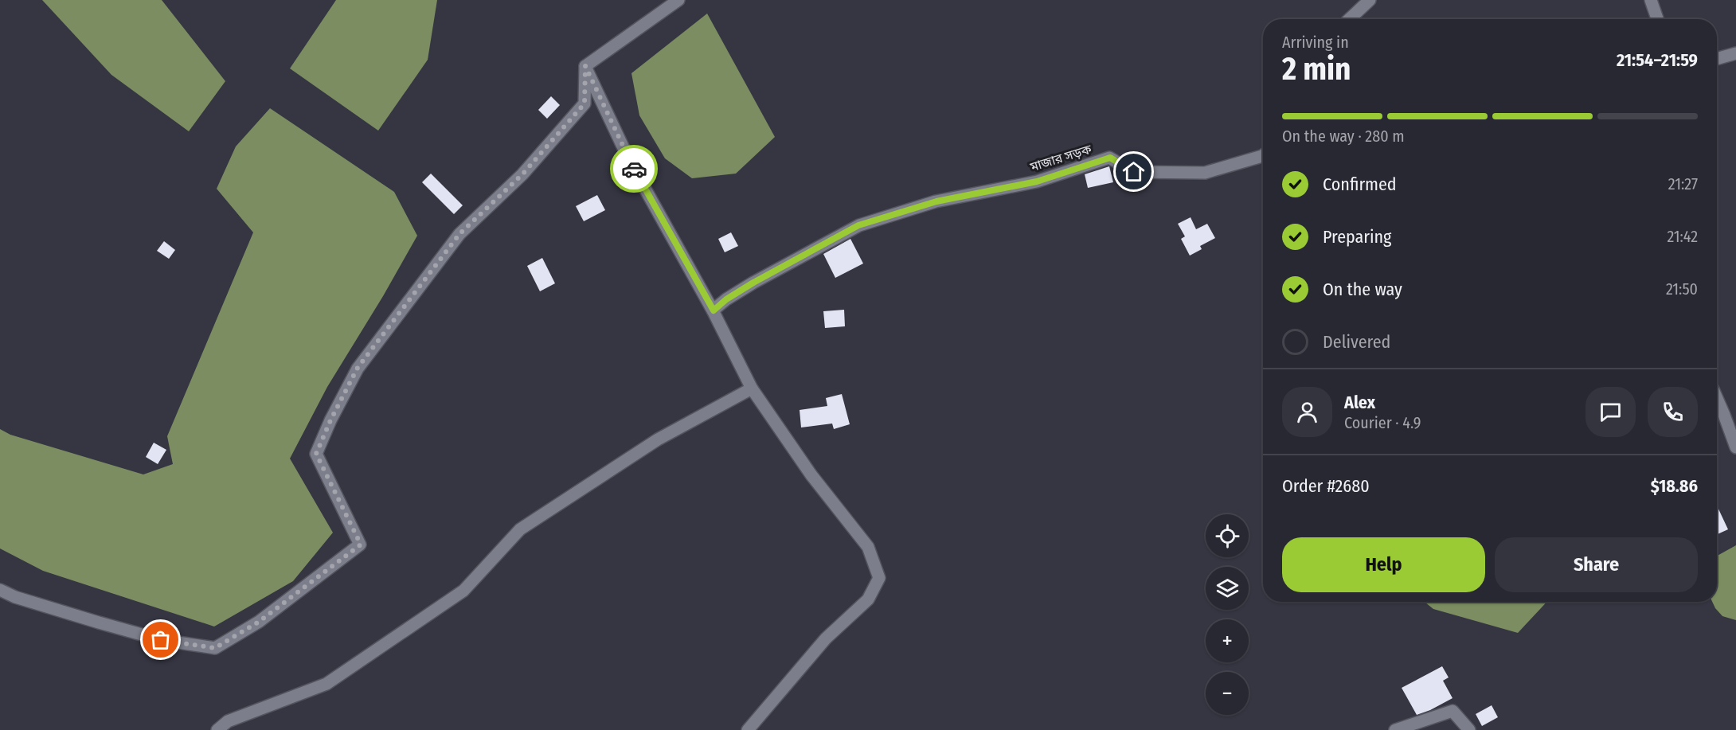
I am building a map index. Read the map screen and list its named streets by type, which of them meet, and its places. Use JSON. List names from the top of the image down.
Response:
{
  "streets": {
    "street": ["মাজার সড়ক"]
  },
  "page": {
    "heading": ["2 min", "Arriving in", "21:54–21:59"],
    "panel": [
      "Alex",
      "Courier · 4.9",
      "Order #2680",
      "$18.86"
    ],
    "bar": "On the way · 280 m",
    "list": [
      ["Confirmed", "21:27"],
      ["Preparing", "21:42"],
      ["On the way", "21:50"],
      "Delivered"
    ],
    "map_buttons": ["+", "−"],
    "buttons": ["Help", "Share"]
  }
}
